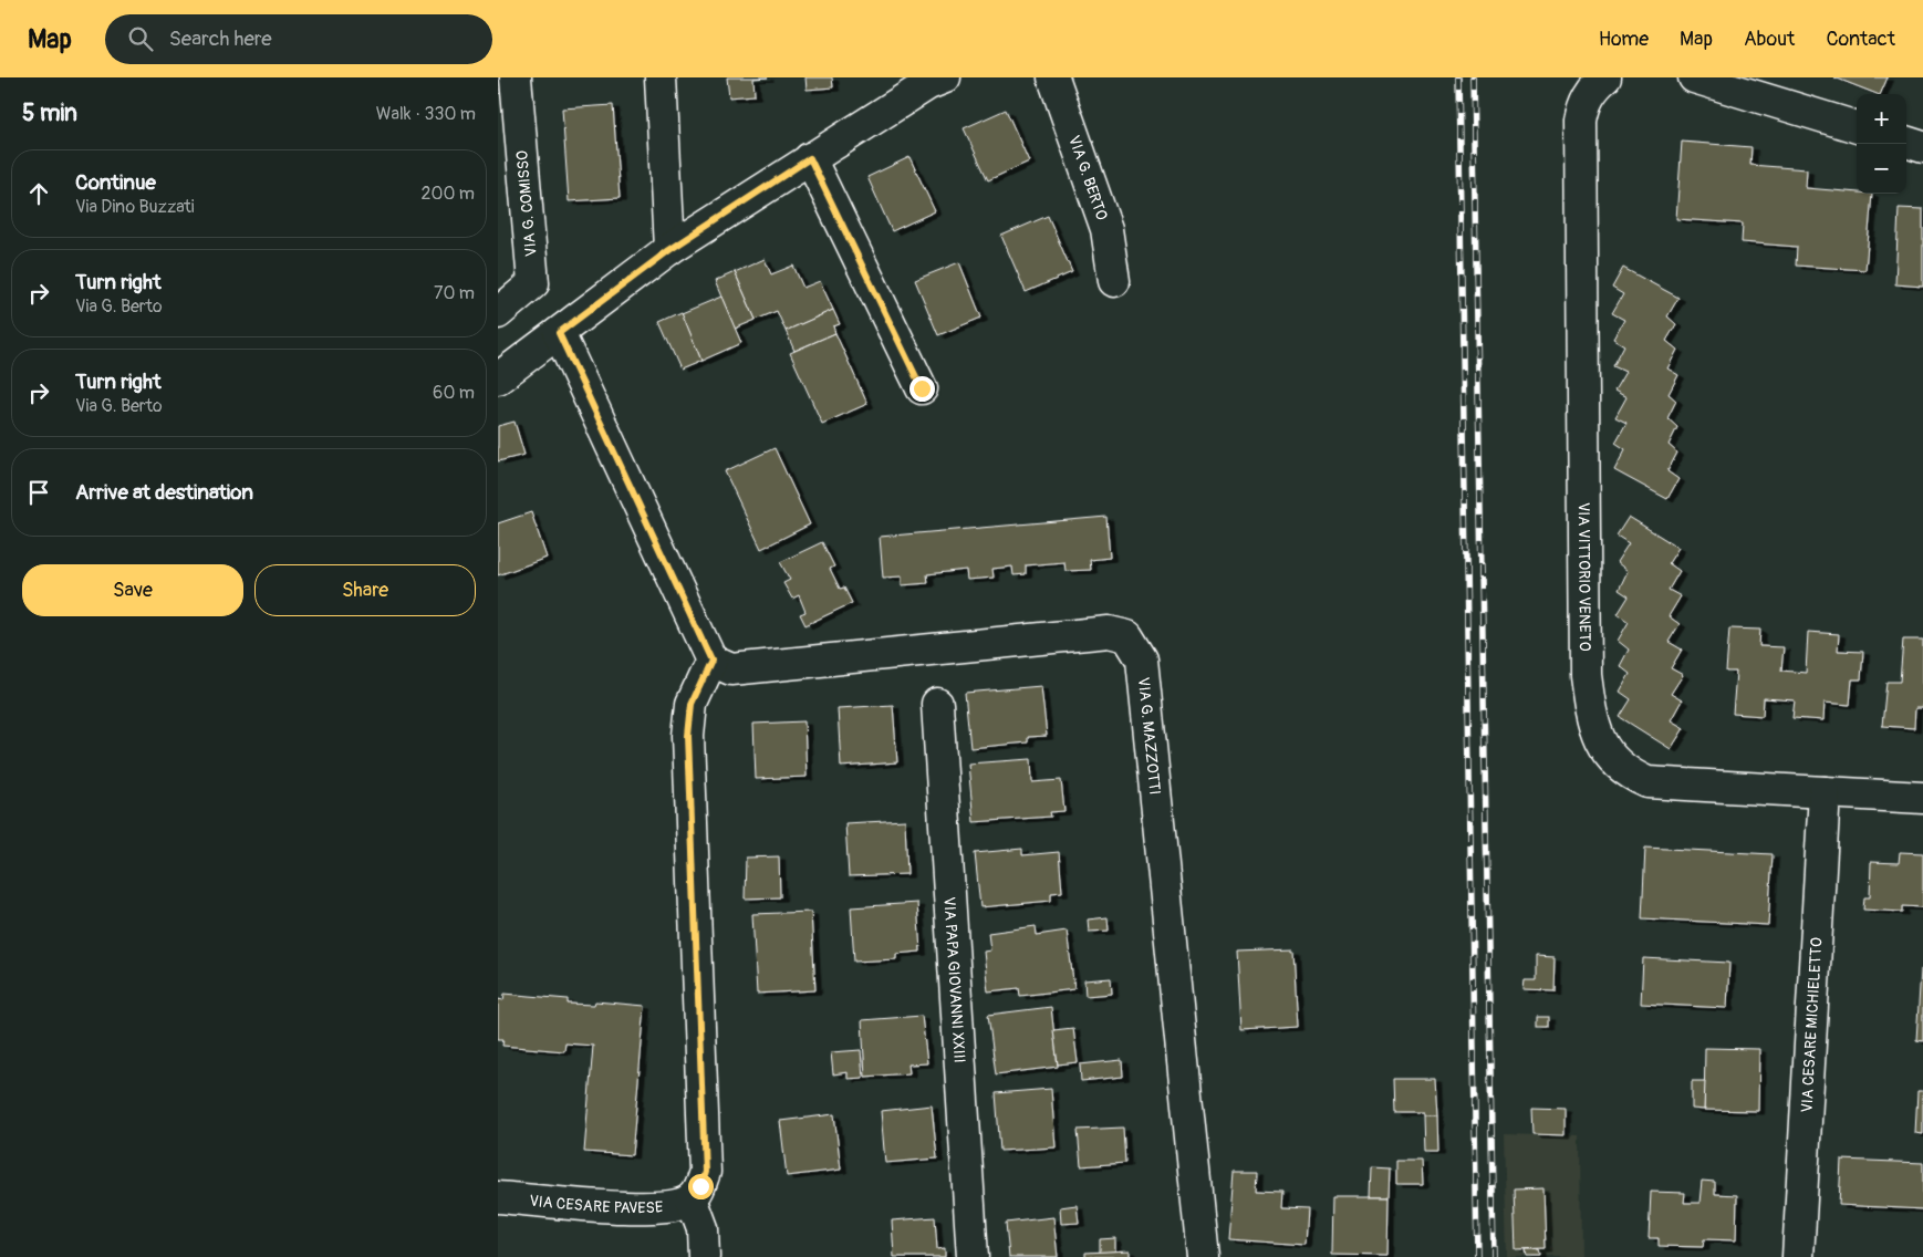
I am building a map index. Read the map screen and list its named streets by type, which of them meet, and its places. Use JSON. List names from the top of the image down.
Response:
{
  "streets": {
    "street": [
      "VIA G. BERTO",
      "VIA G. COMISSO",
      "VIA VITTORIO VENETO",
      "VIA G. MAZZOTTI",
      "VIA PAPA GIOVANNI XXIII",
      "VIA CESARE MICHIELETTO",
      "VIA CESARE PAVESE"
    ]
  },
  "crossings": [
    ["VIA VITTORIO VENETO", "VIA CESARE MICHIELETTO"]
  ],
  "page": {
    "header": "Map",
    "search": "Search here",
    "nav": [
      "Home",
      "Map",
      "About",
      "Contact"
    ],
    "heading": ["5 min", "Walk · 330 m"],
    "map_buttons": ["+", "−"],
    "list": [
      ["Continue", "Via Dino Buzzati", "200 m"],
      ["Turn right", "Via G. Berto", "70 m"],
      ["Turn right", "Via G. Berto", "60 m"],
      "Arrive at destination"
    ],
    "buttons": ["Save", "Share"]
  }
}
